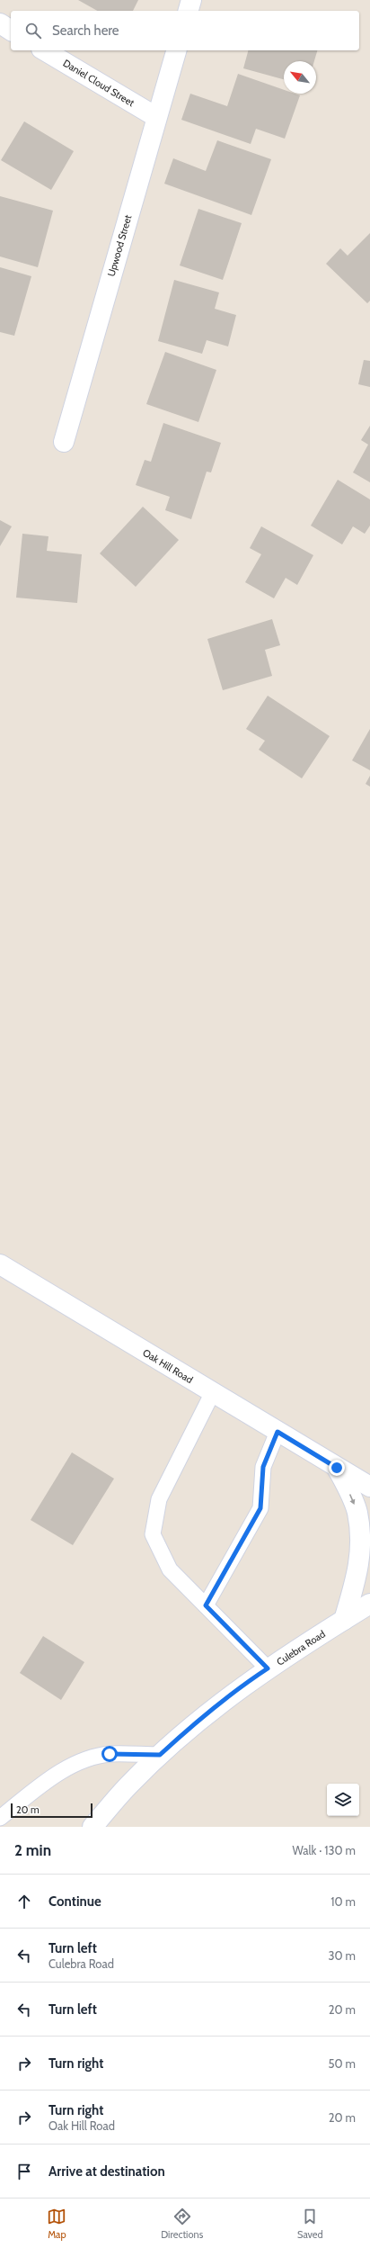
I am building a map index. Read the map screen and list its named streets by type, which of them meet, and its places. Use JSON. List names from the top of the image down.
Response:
{
  "streets": {
    "street": [
      "Daniel Cloud Street",
      "Upwood Street",
      "Oak Hill Road",
      "Culebra Road"
    ]
  },
  "crossings": [
    ["Daniel Cloud Street", "Upwood Street"]
  ],
  "scale_bar": "20 m",
  "north": "top left",
  "page": {
    "search": "Search here",
    "scale": "20 m",
    "heading": ["2 min", "Walk · 130 m"],
    "list": [
      ["Continue", "10 m"],
      ["Turn left", "Culebra Road", "30 m"],
      ["Turn left", "20 m"],
      ["Turn right", "50 m"],
      ["Turn right", "Oak Hill Road", "20 m"],
      "Arrive at destination"
    ],
    "nav": ["Map", "Directions", "Saved"]
  }
}
